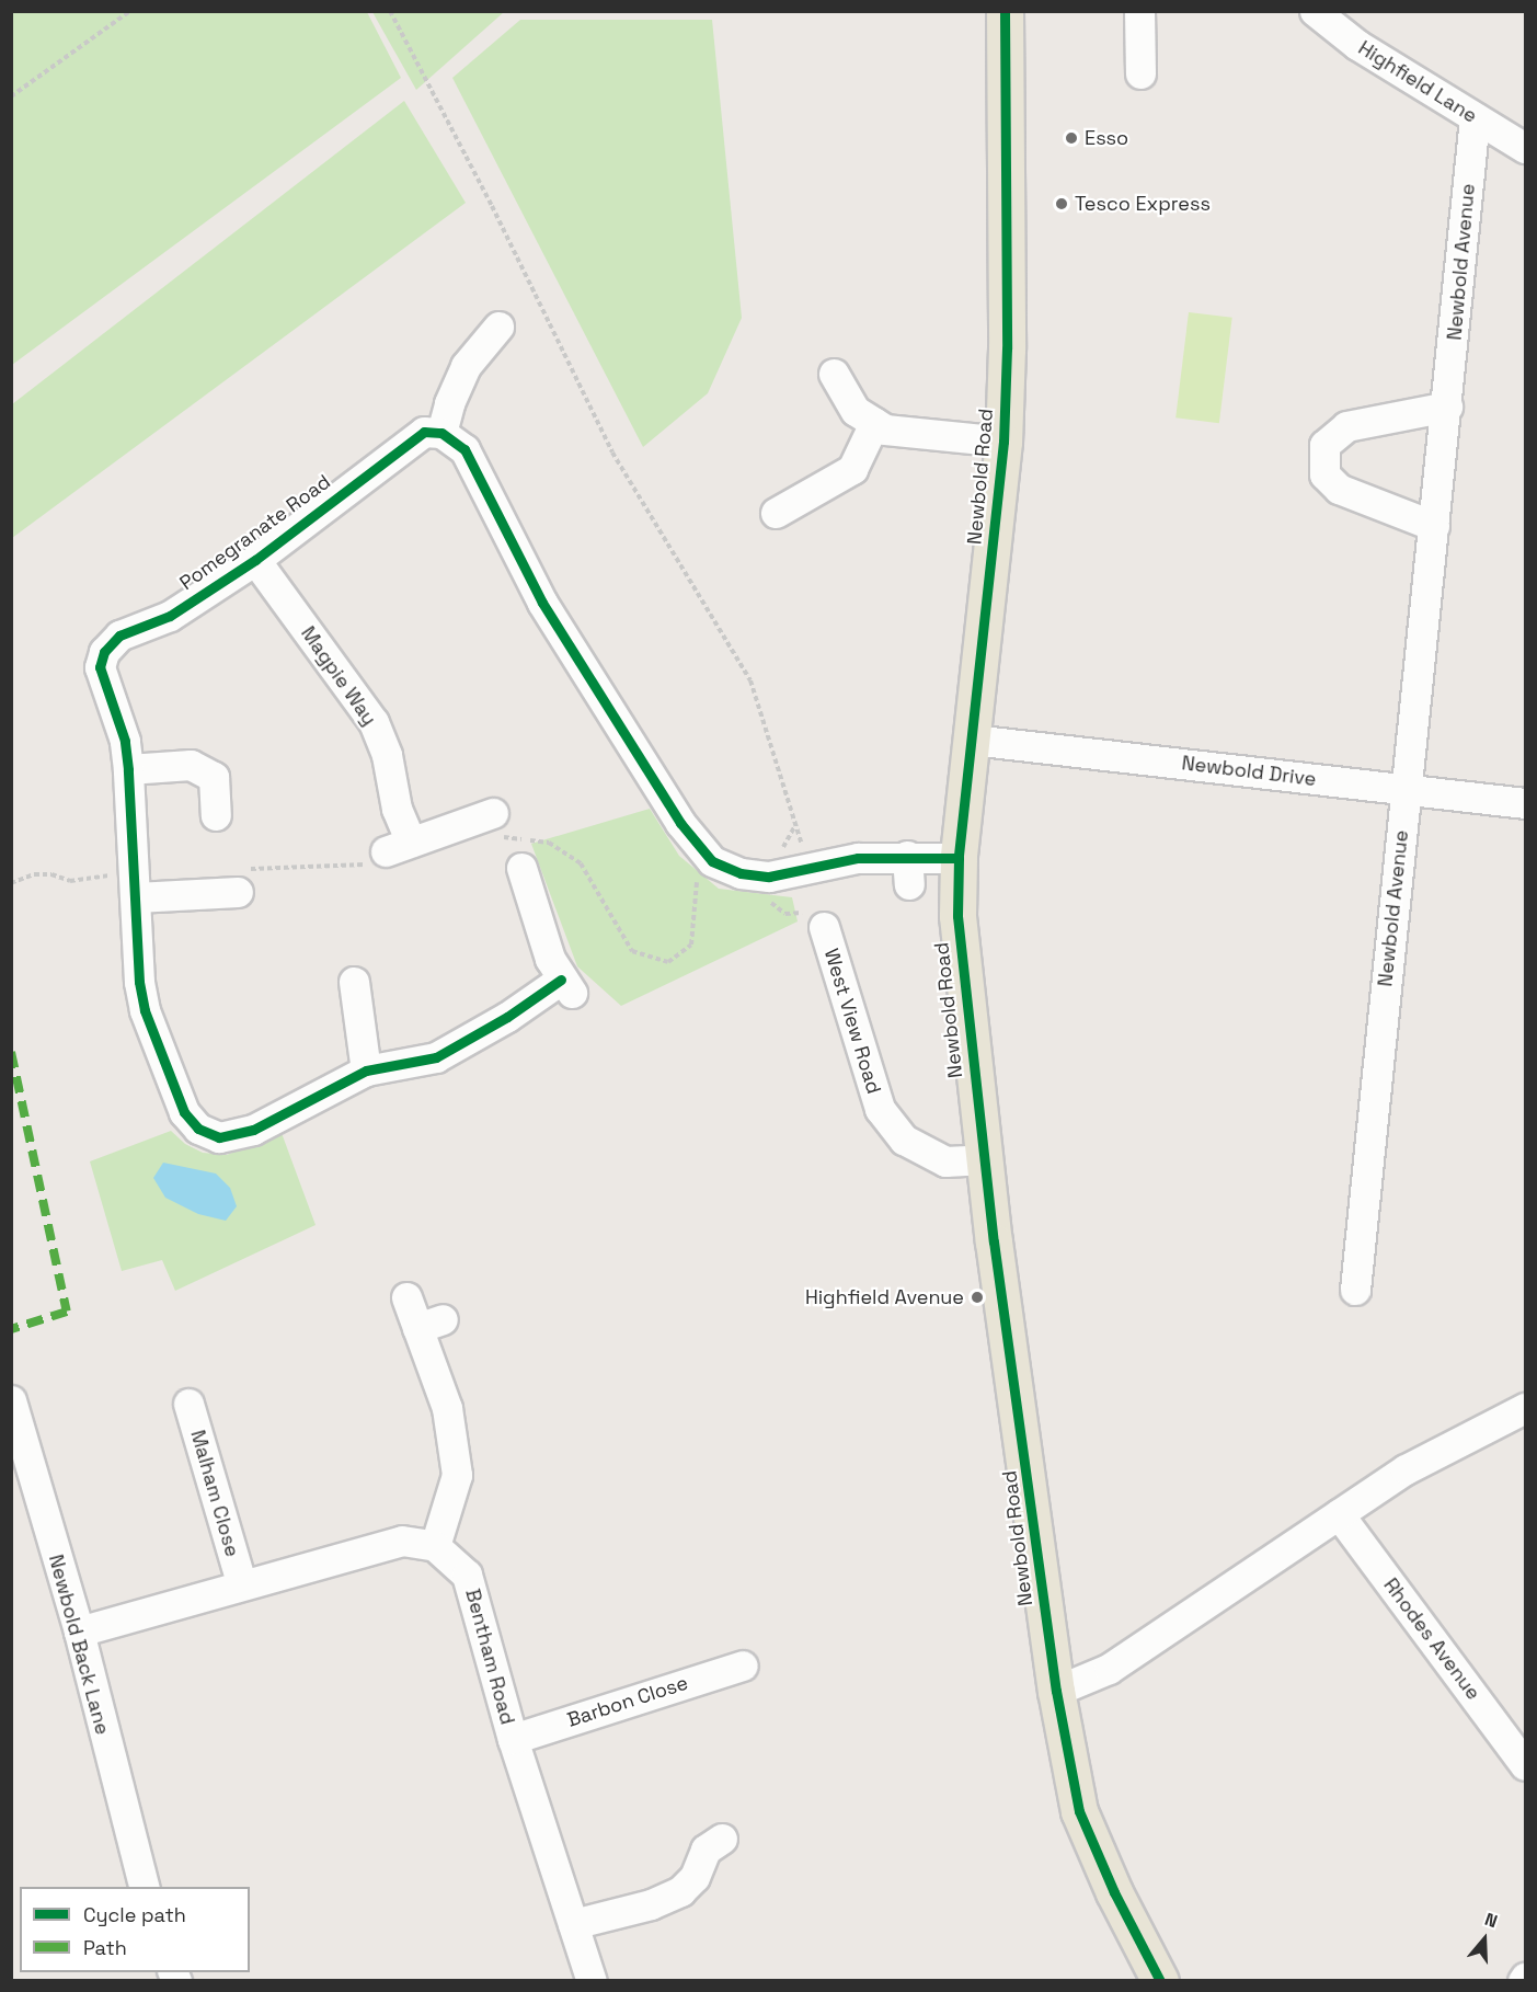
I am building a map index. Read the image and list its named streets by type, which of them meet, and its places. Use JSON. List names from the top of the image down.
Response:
{
  "streets": {
    "main road": ["Newbold Road"],
    "street": [
      "Highfield Lane",
      "Newbold Avenue",
      "Pomegranate Road",
      "Magpie Way",
      "Newbold Drive",
      "West View Road",
      "Malham Close",
      "Rhodes Avenue",
      "Newbold Back Lane",
      "Bentham Road",
      "Barbon Close"
    ]
  },
  "crossings": [
    ["Highfield Lane", "Newbold Avenue"],
    ["Newbold Avenue", "Newbold Drive"],
    ["Newbold Road", "Newbold Drive"],
    ["Newbold Road", "West View Road"],
    ["Pomegranate Road", "Magpie Way"],
    ["Bentham Road", "Barbon Close"]
  ],
  "places": ["Esso", "Tesco Express", "Highfield Avenue"],
  "legend": ["Cycle path", "Path"],
  "north": "top"
}
